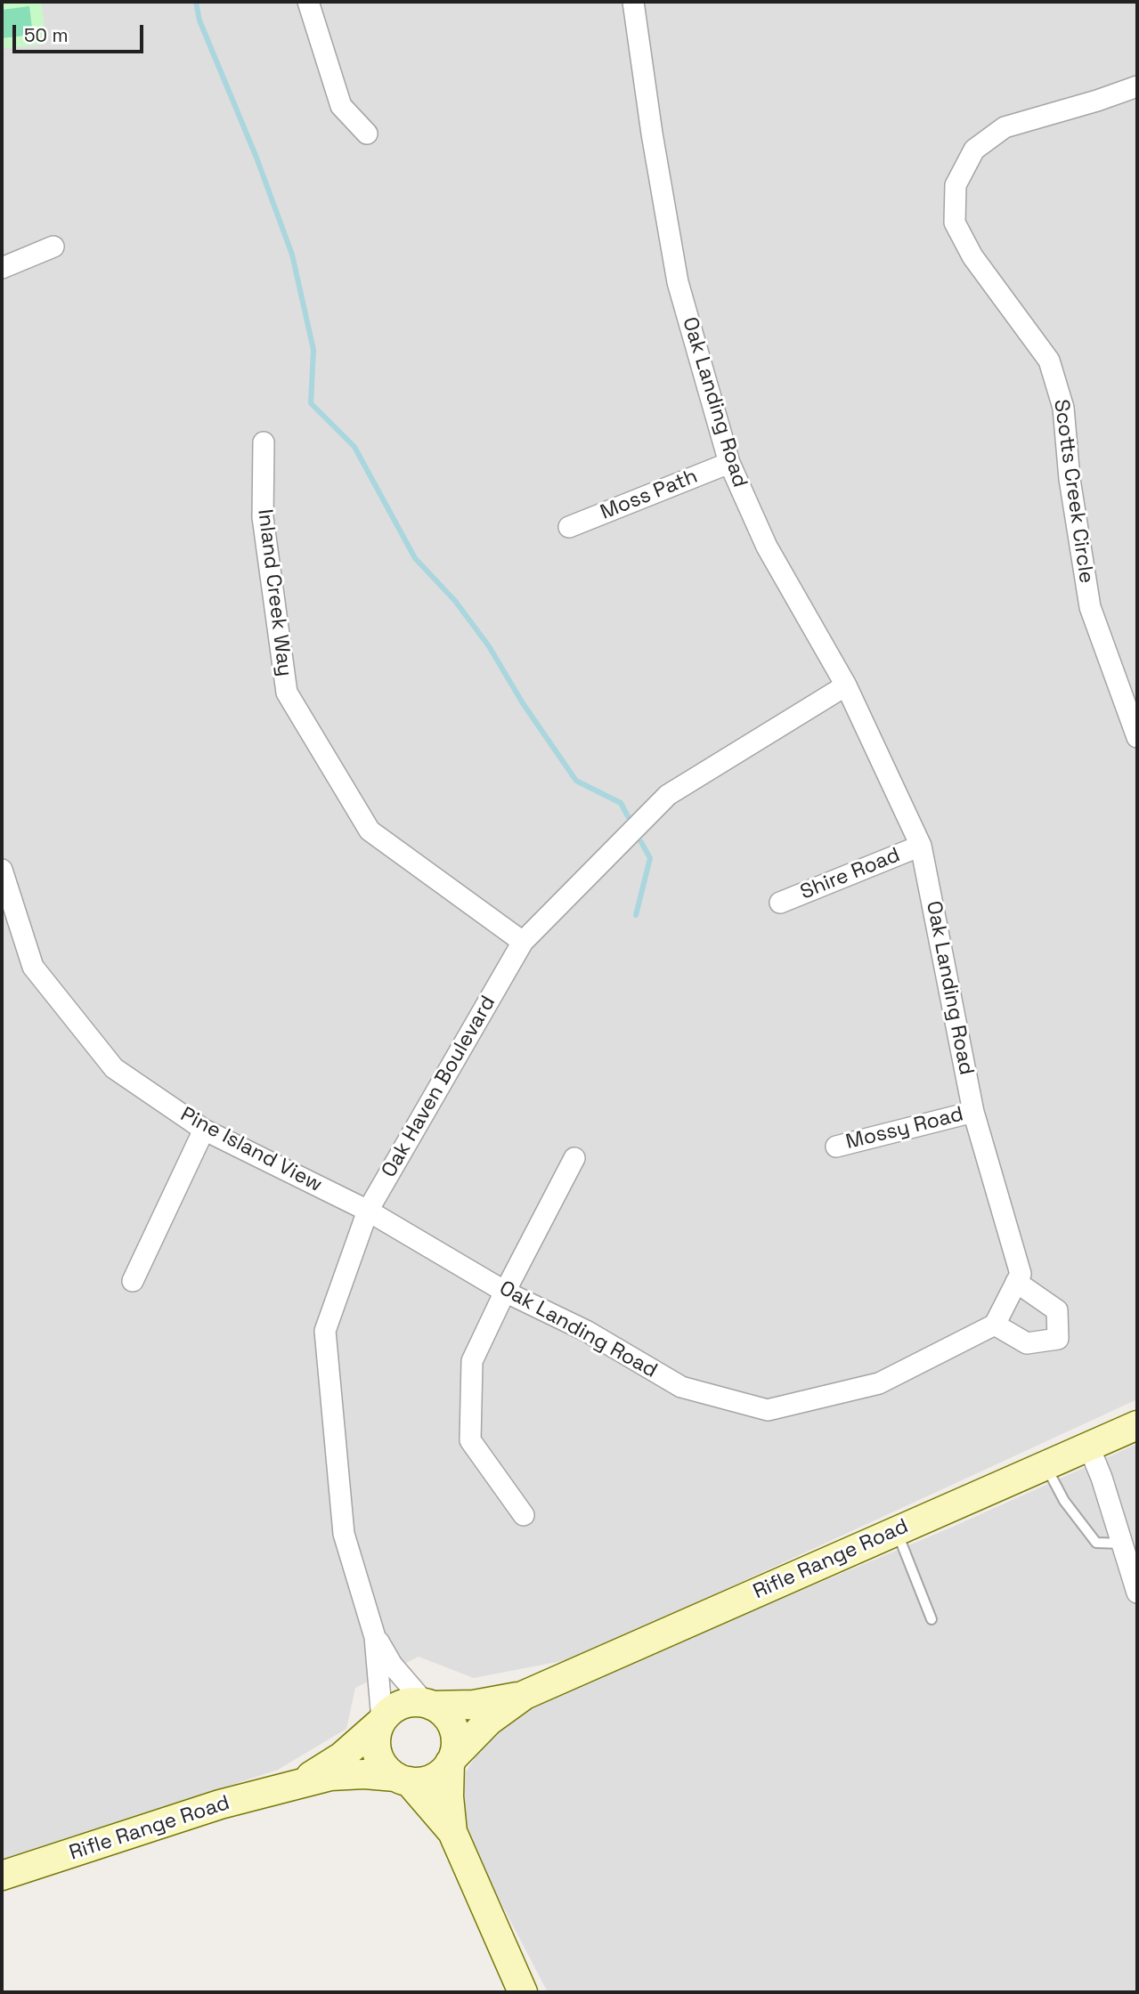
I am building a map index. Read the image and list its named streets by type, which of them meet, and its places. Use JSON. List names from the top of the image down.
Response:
{
  "streets": {
    "main road": ["Rifle Range Road"],
    "street": [
      "Oak Landing Road",
      "Scotts Creek Circle",
      "Moss Path",
      "Inland Creek Way",
      "Shire Road",
      "Oak Haven Boulevard",
      "Mossy Road",
      "Pine Island View"
    ]
  },
  "crossings": [
    ["Oak Landing Road", "Moss Path"],
    ["Oak Landing Road", "Shire Road"],
    ["Oak Landing Road", "Oak Haven Boulevard"],
    ["Oak Landing Road", "Mossy Road"],
    ["Oak Landing Road", "Pine Island View"],
    ["Inland Creek Way", "Oak Haven Boulevard"],
    ["Oak Haven Boulevard", "Pine Island View"],
    ["Oak Haven Boulevard", "Rifle Range Road"]
  ],
  "scale_bar": "50 m"
}
